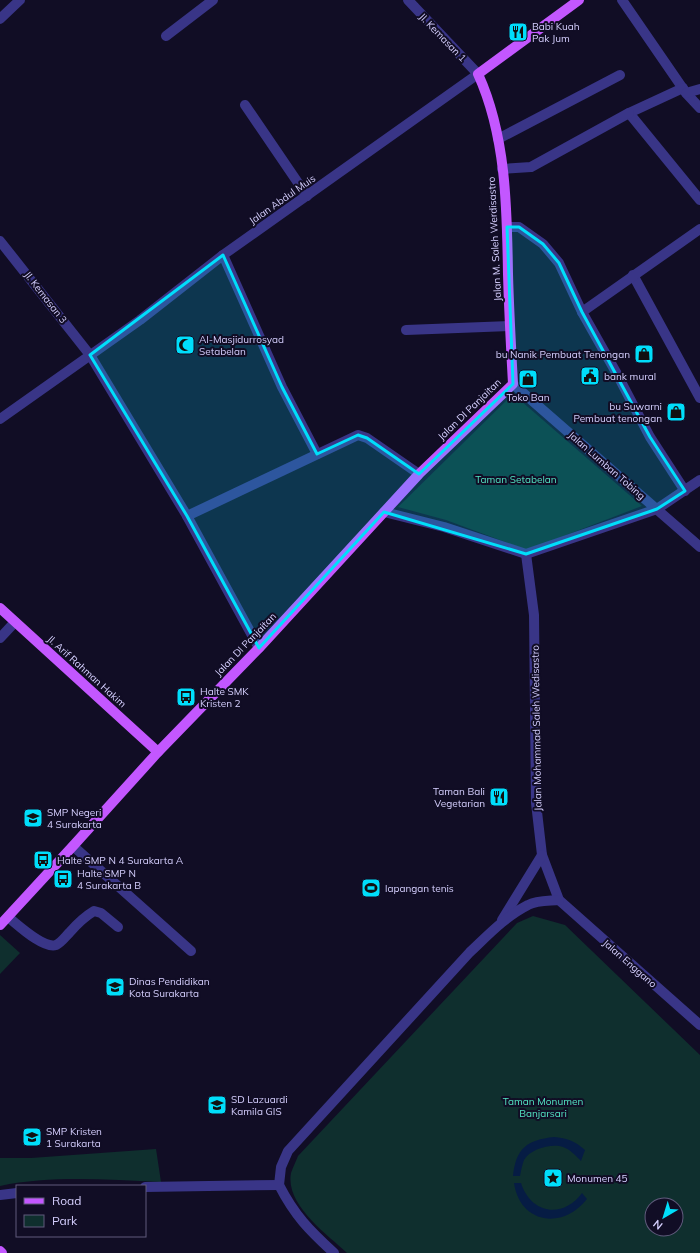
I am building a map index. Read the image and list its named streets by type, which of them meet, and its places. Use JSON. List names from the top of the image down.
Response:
{
  "streets": {
    "main road": [
      "Jalan Abdul Muis",
      "Jalan M. Saleh Werdisastro",
      "Jalan DI Panjaitan",
      "Jl. Arif Rahman Hakim"
    ],
    "street": [
      "Jl. Kemasan 1",
      "Jl. Kemasan 3",
      "Jalan Lumban Tobing",
      "Jalan Mohammad Saleh Wedisastro",
      "Jalan Enggano"
    ]
  },
  "crossings": [
    ["Jl. Kemasan 1", "Jalan Abdul Muis"],
    ["Jl. Kemasan 1", "Jalan M. Saleh Werdisastro"],
    ["Jalan Abdul Muis", "Jalan M. Saleh Werdisastro"],
    ["Jalan Abdul Muis", "Jl. Kemasan 3"],
    ["Jalan M. Saleh Werdisastro", "Jalan DI Panjaitan"],
    ["Jalan M. Saleh Werdisastro", "Jalan Lumban Tobing"],
    ["Jl. Kemasan 3", "Jalan DI Panjaitan"],
    ["Jalan DI Panjaitan", "Jalan Lumban Tobing"],
    ["Jalan DI Panjaitan", "Jl. Arif Rahman Hakim"],
    ["Jalan Mohammad Saleh Wedisastro", "Jalan Enggano"]
  ],
  "parks": ["Taman Setabelan", "Taman Monumen Banjarsari"],
  "places": {
    "restaurant": ["Babi Kuah Pak Jum", "Taman Bali Vegetarian"],
    "mosque": ["Al-Masjidurrosyad Setabelan"],
    "shop": ["bu Nanik Pembuat Tenongan", "Toko Ban", "bu Suwarni Pembuat tenongan"],
    "public building": ["bank mural"],
    "bus stop": ["Halte SMK Kristen 2", "Halte SMP N 4 Surakarta A", "Halte SMP N 4 Surakarta B"],
    "school or university": [
      "SMP Negeri 4 Surakarta",
      "Dinas Pendidikan Kota Surakarta",
      "SD Lazuardi Kamila GIS",
      "SMP Kristen 1 Surakarta"
    ],
    "sports": ["lapangan tenis"],
    "place": ["Monumen 45"]
  },
  "legend": ["Road", "Park"],
  "north": "bottom left"
}
